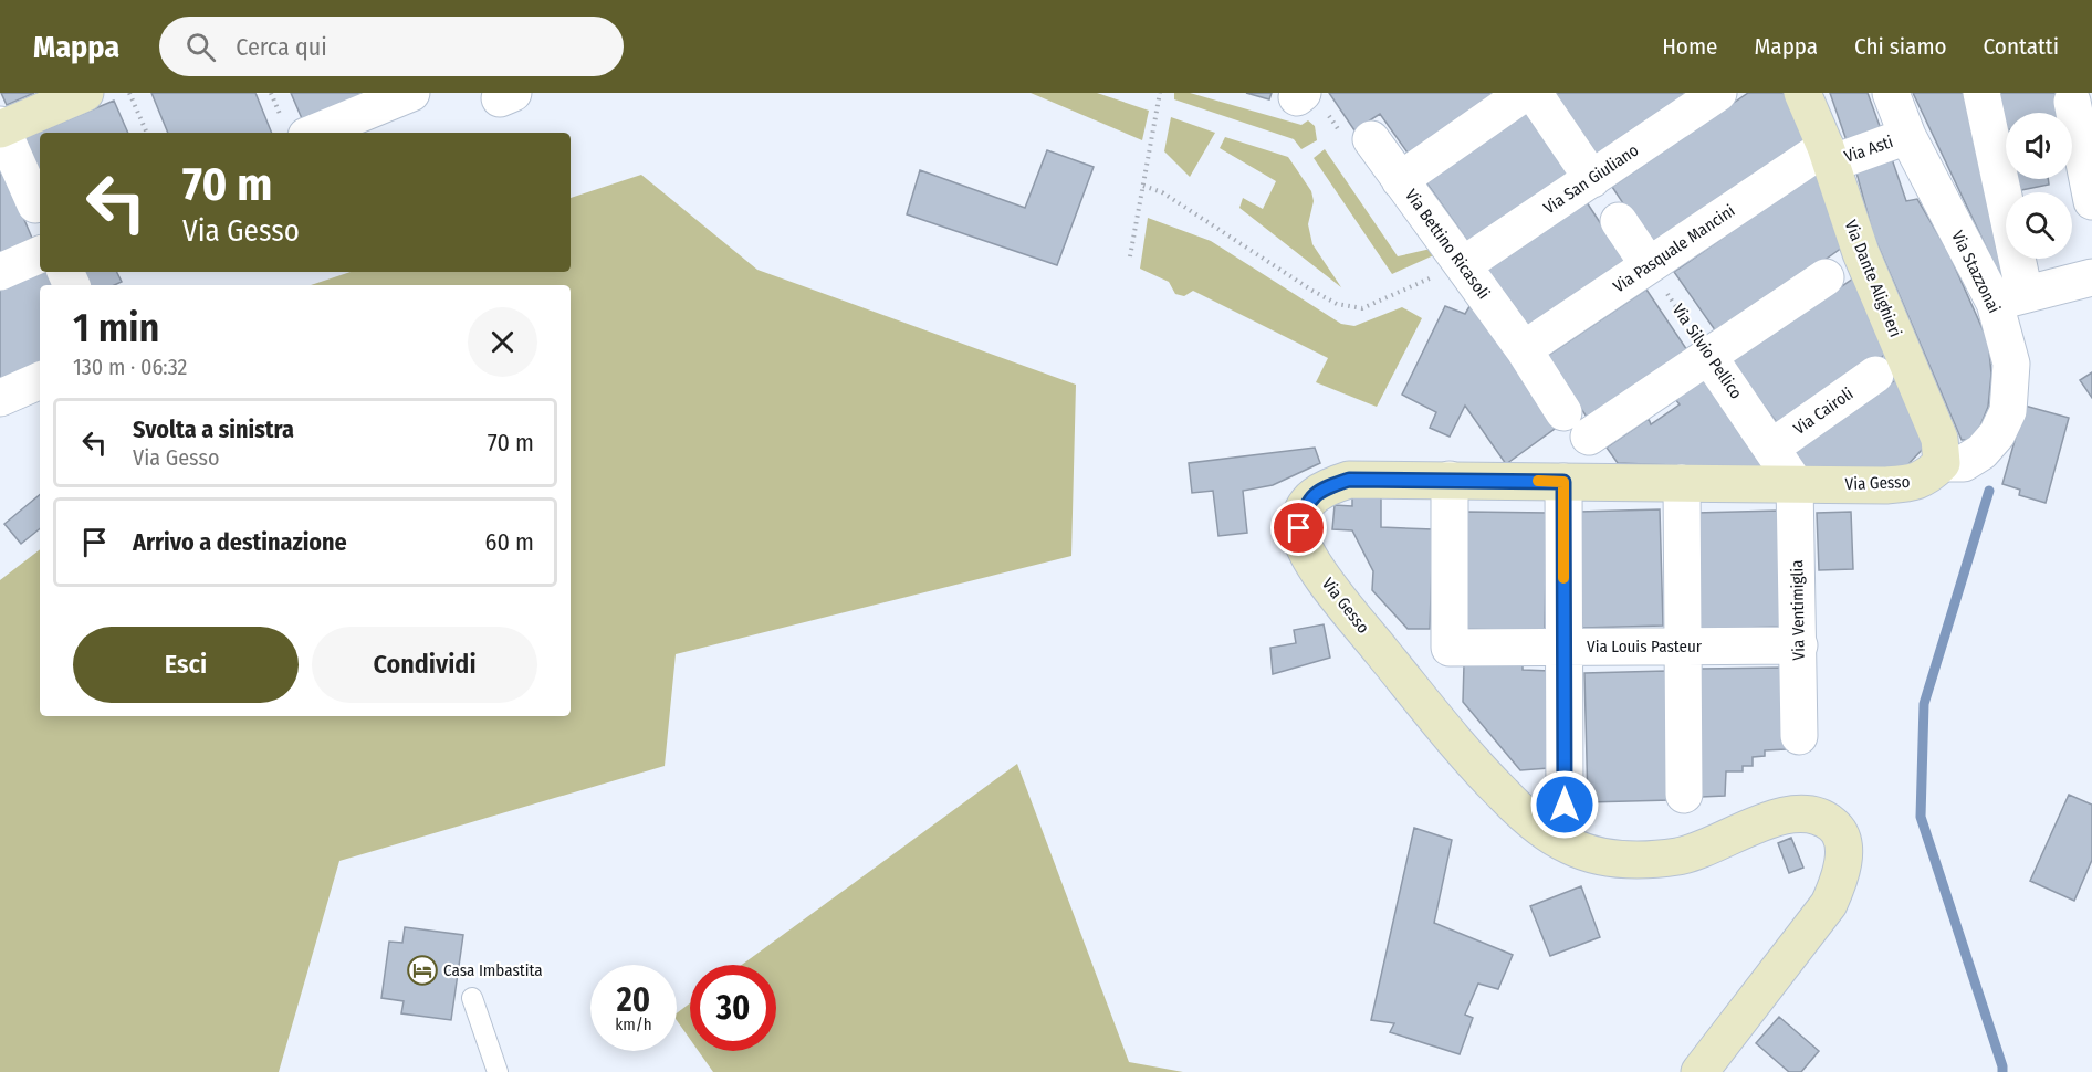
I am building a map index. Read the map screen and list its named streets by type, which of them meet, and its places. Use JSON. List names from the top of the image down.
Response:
{
  "streets": {
    "street": [
      "Via Asti",
      "Via San Giuliano",
      "Via Bettino Ricasoli",
      "Via Pasquale Mancini",
      "Via Stazzonai",
      "Via Dante Alighieri",
      "Via Silvio Pellico",
      "Via Cairoli",
      "Via Gesso",
      "Via Ventimiglia",
      "Via Louis Pasteur"
    ]
  },
  "crossings": [
    ["Via Asti", "Via Pasquale Mancini"],
    ["Via Asti", "Via Stazzonai"],
    ["Via Asti", "Via Dante Alighieri"],
    ["Via San Giuliano", "Via Bettino Ricasoli"],
    ["Via Bettino Ricasoli", "Via Pasquale Mancini"],
    ["Via Pasquale Mancini", "Via Dante Alighieri"],
    ["Via Pasquale Mancini", "Via Silvio Pellico"],
    ["Via Stazzonai", "Via Dante Alighieri"],
    ["Via Stazzonai", "Via Gesso"],
    ["Via Dante Alighieri", "Via Gesso"],
    ["Via Silvio Pellico", "Via Cairoli"],
    ["Via Silvio Pellico", "Via Gesso"],
    ["Via Silvio Pellico", "Via Ventimiglia"],
    ["Via Gesso", "Via Ventimiglia"],
    ["Via Gesso", "Via Louis Pasteur"],
    ["Via Ventimiglia", "Via Louis Pasteur"]
  ],
  "places": {
    "hotel": ["Casa Imbastita"]
  },
  "page": {
    "header": "Mappa",
    "search": "Cerca qui",
    "nav": [
      "Home",
      "Mappa",
      "Chi siamo",
      "Contatti"
    ],
    "turn": ["70 m", "Via Gesso"],
    "heading": ["1 min", "130 m · 06:32"],
    "list": [
      {
        "name": "Svolta a sinistra",
        "note": "Via Gesso",
        "value": "70 m"
      },
      {
        "name": "Arrivo a destinazione",
        "value": "60 m"
      }
    ],
    "buttons": ["Esci", "Condividi"],
    "speed": "20 km/h",
    "limit": "30"
  }
}
